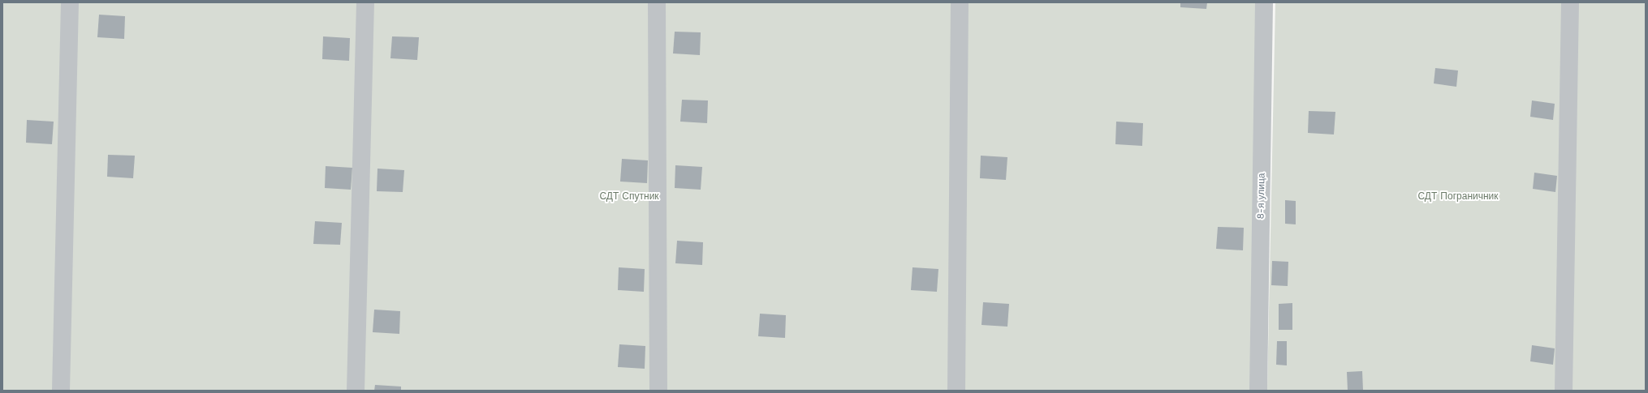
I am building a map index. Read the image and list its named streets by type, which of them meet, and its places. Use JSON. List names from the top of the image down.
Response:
{
  "streets": {
    "street": ["8-я улица"]
  },
  "parks": ["СДТ Спутник", "СДТ Пограничник"]
}
